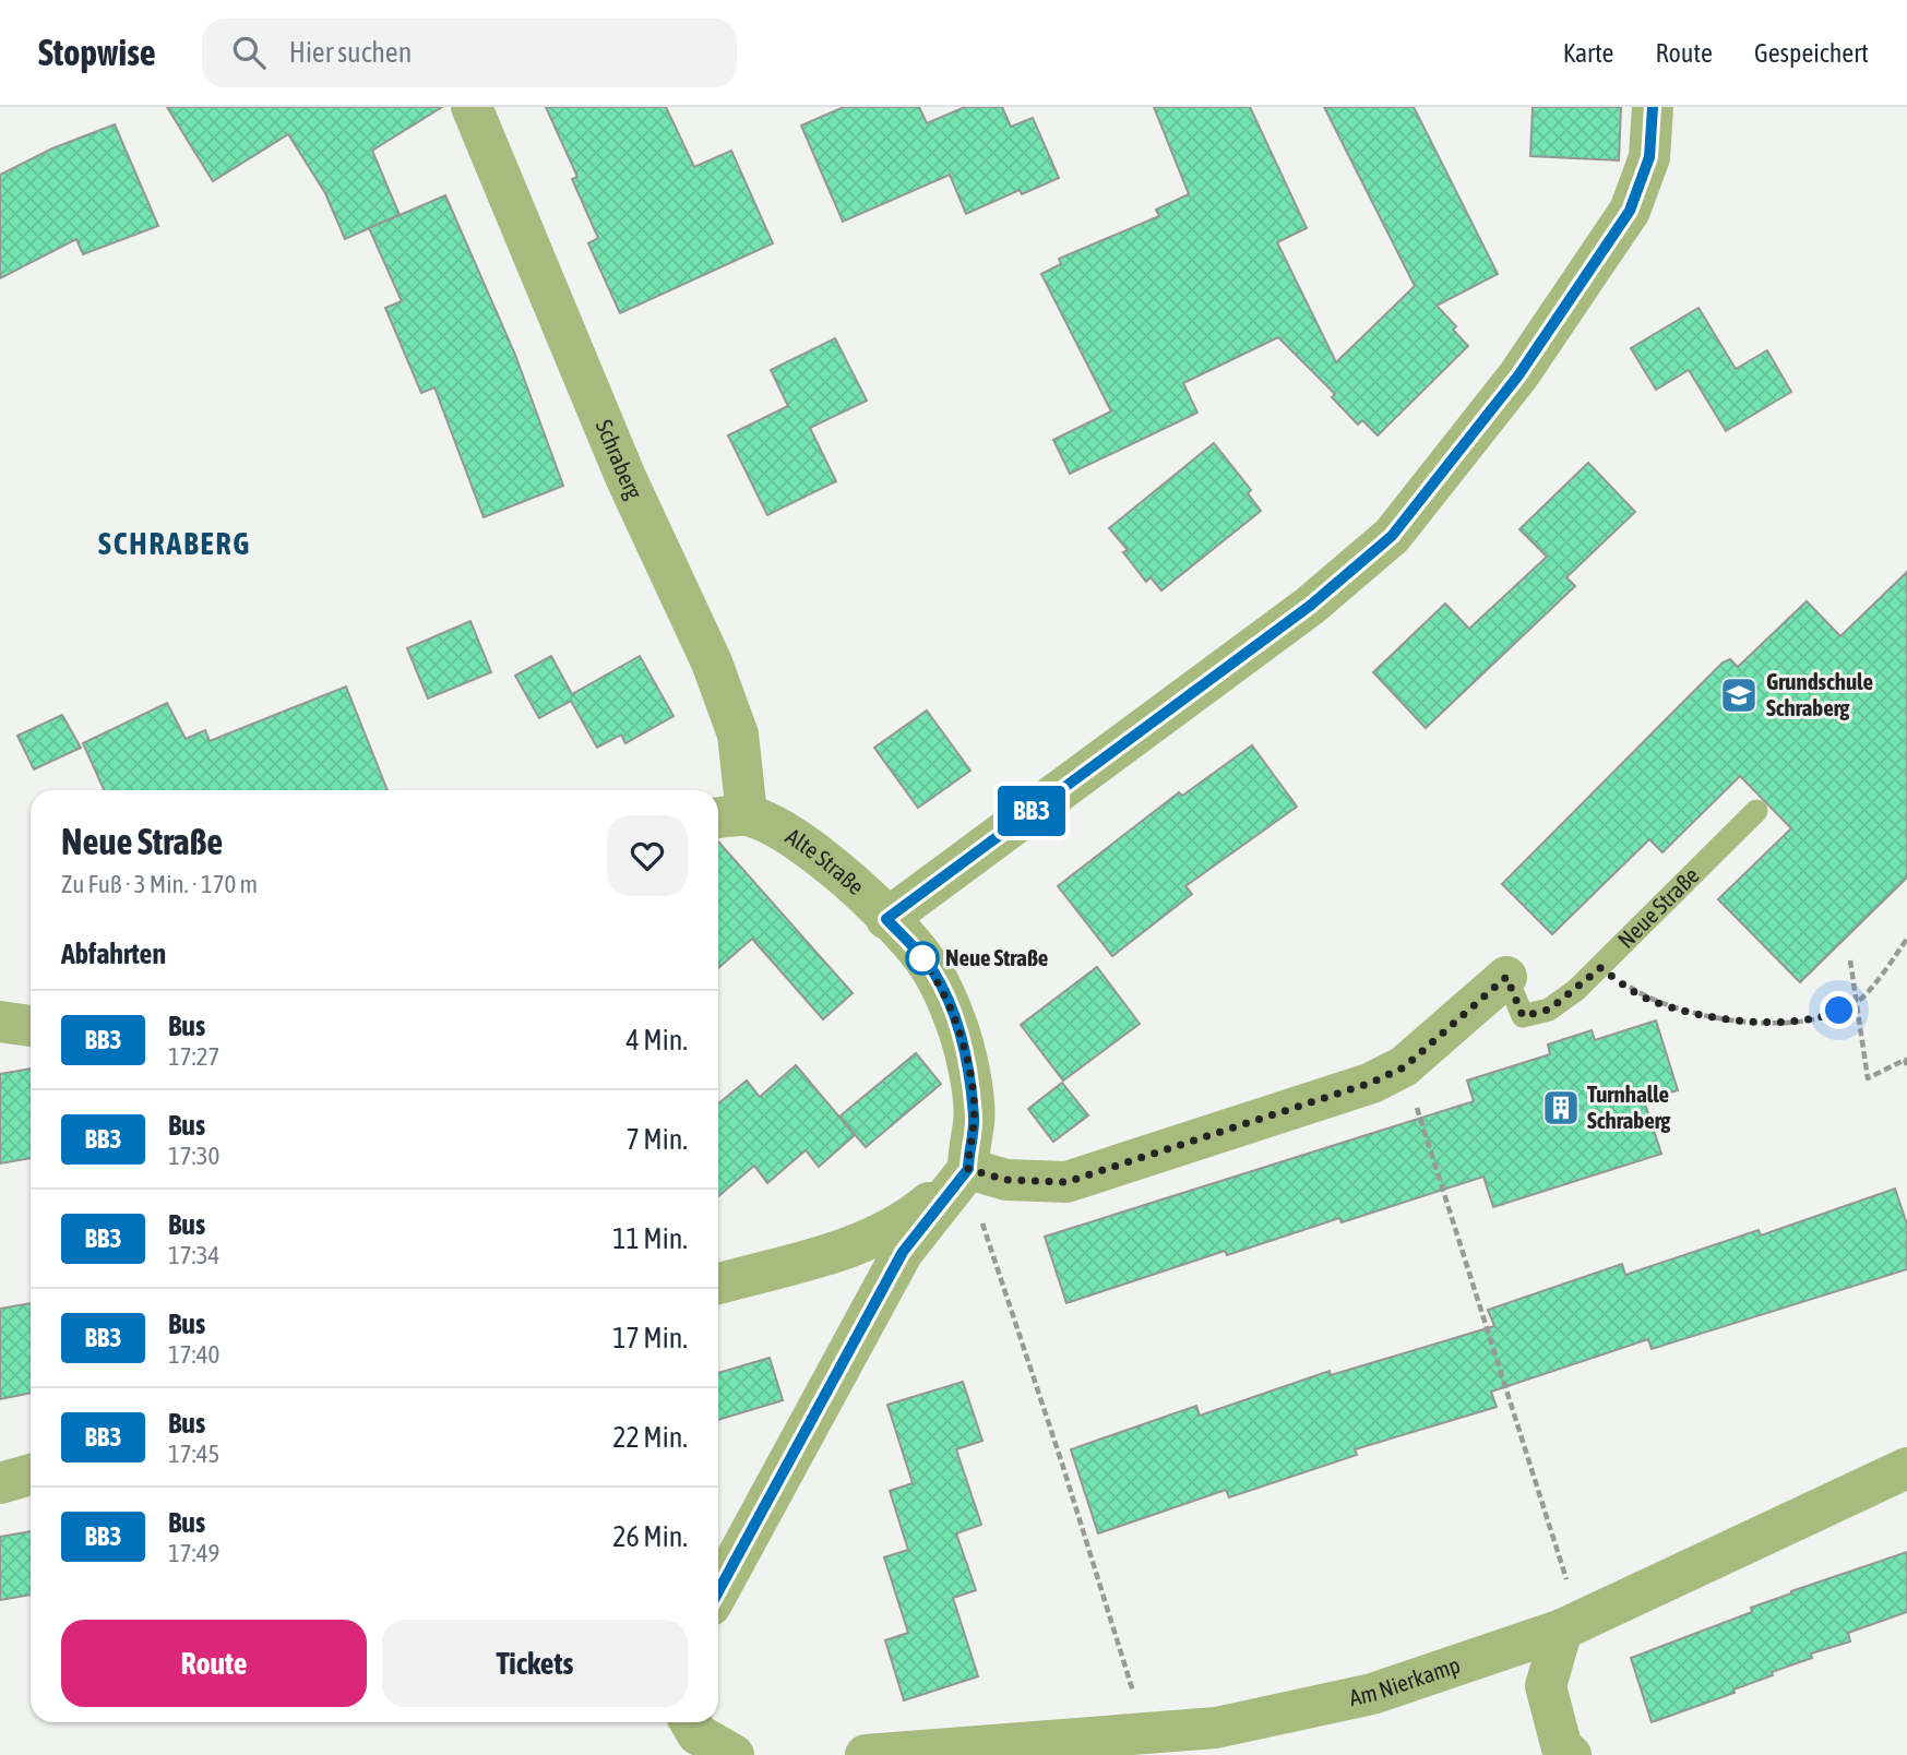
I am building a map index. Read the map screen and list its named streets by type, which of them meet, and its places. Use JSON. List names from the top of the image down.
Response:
{
  "streets": {
    "street": [
      "Schraberg",
      "Alte Straße",
      "Neue Straße",
      "Am Nierkamp"
    ]
  },
  "crossings": [
    ["Schraberg", "Alte Straße"],
    ["Alte Straße", "Neue Straße"]
  ],
  "districts": ["SCHRABERG"],
  "places": {
    "school or university": ["Grundschule Schraberg"],
    "other": ["Neue Straße"],
    "building": ["Turnhalle Schraberg"]
  },
  "lines": ["bus line BB3"],
  "page": {
    "header": "Stopwise",
    "search": "Hier suchen",
    "nav": ["Karte", "Route", "Gespeichert"],
    "on_map": "BB3",
    "heading": [
      ["Neue Straße", "Zu Fuß · 3 Min. · 170 m"],
      "Abfahrten"
    ],
    "list": [
      {
        "mark": "BB3",
        "name": "Bus",
        "note": "17:27",
        "value": "4 Min."
      },
      {
        "mark": "BB3",
        "name": "Bus",
        "note": "17:30",
        "value": "7 Min."
      },
      {
        "mark": "BB3",
        "name": "Bus",
        "note": "17:34",
        "value": "11 Min."
      },
      {
        "mark": "BB3",
        "name": "Bus",
        "note": "17:40",
        "value": "17 Min."
      },
      {
        "mark": "BB3",
        "name": "Bus",
        "note": "17:45",
        "value": "22 Min."
      },
      {
        "mark": "BB3",
        "name": "Bus",
        "note": "17:49",
        "value": "26 Min."
      }
    ],
    "buttons": ["Route", "Tickets"]
  }
}
